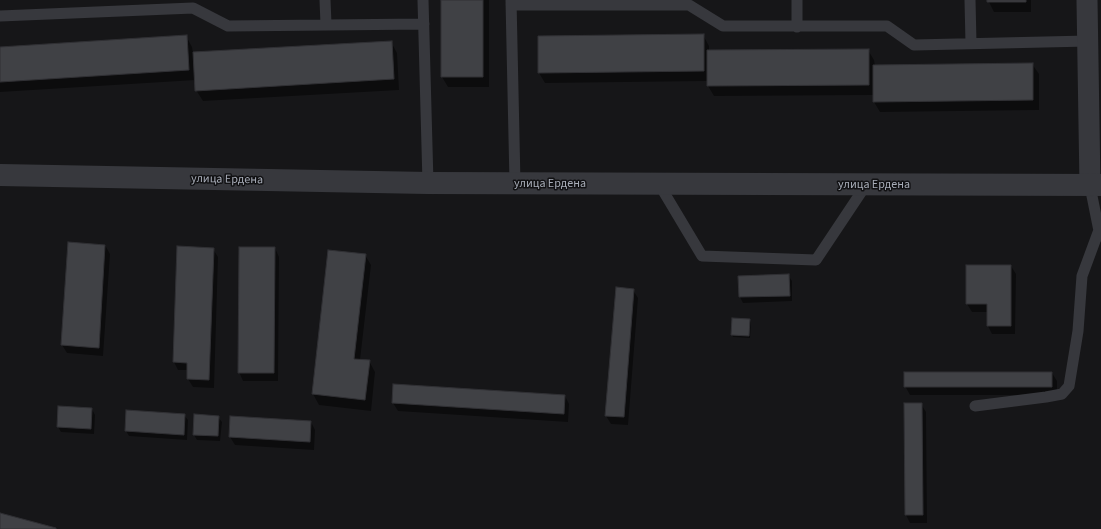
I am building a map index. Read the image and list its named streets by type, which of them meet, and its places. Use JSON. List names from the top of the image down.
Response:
{
  "streets": {
    "street": ["улица Ердена"]
  }
}
